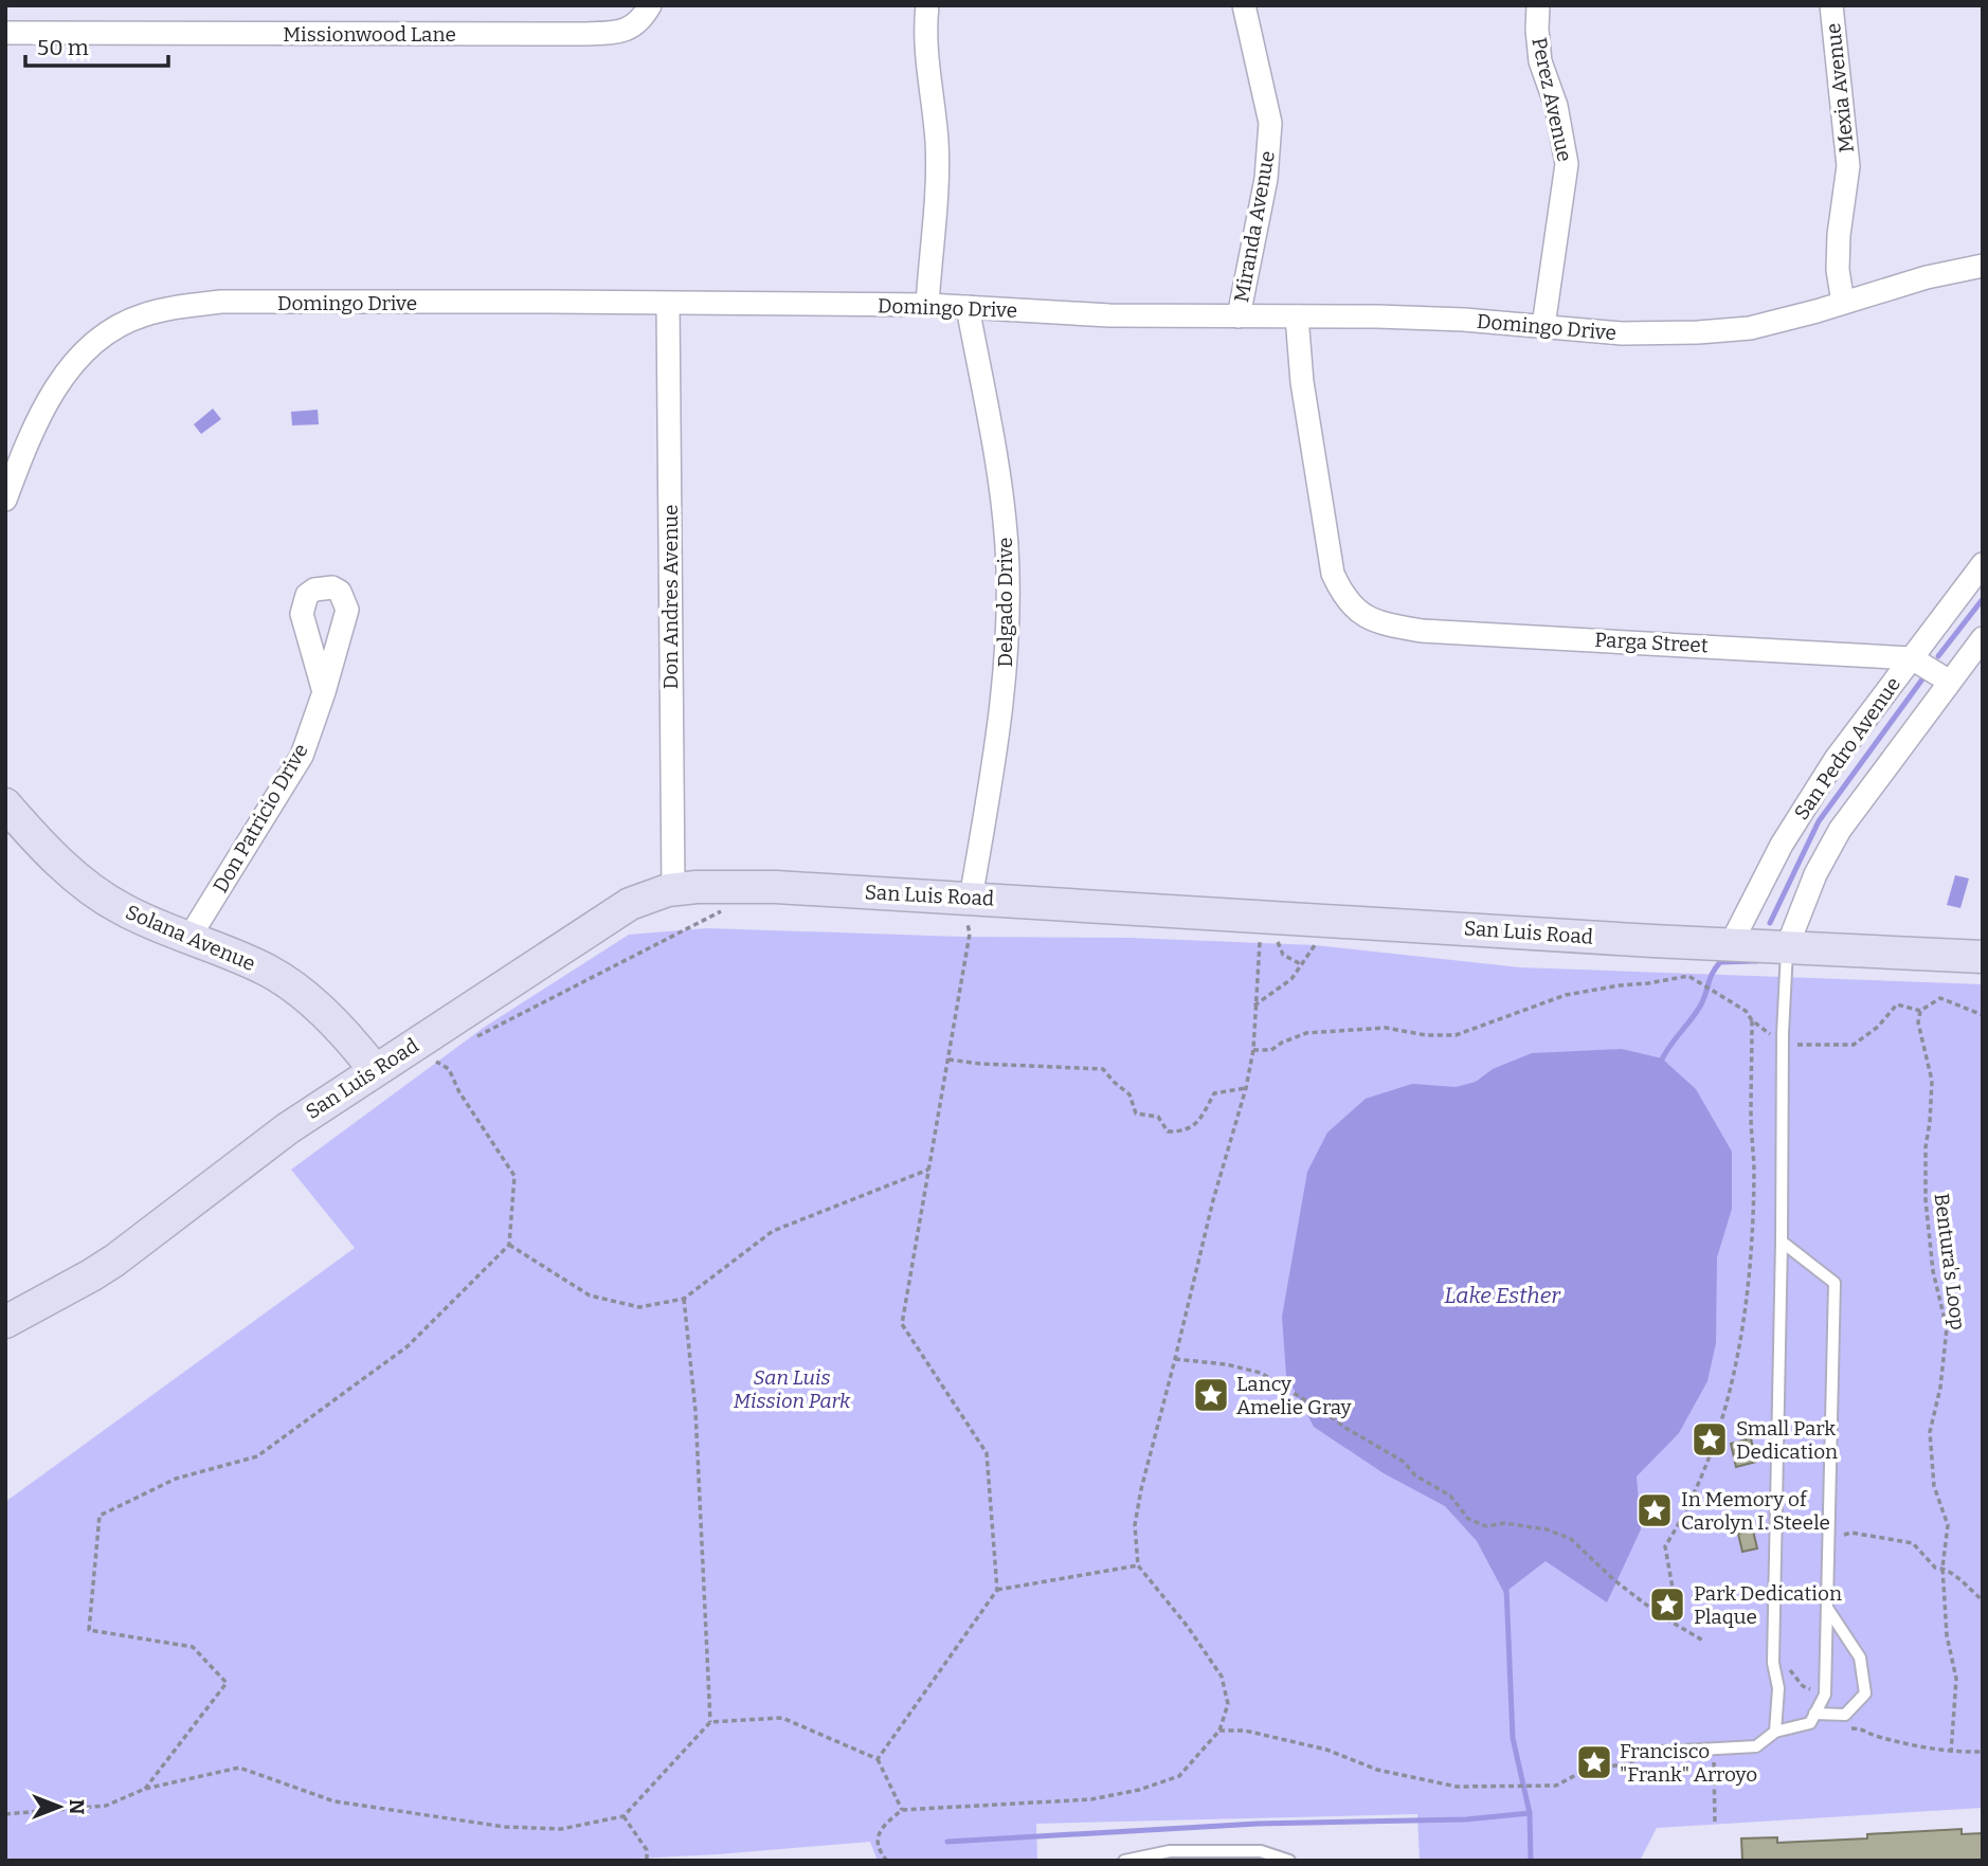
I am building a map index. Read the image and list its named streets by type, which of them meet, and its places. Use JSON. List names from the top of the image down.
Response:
{
  "streets": {
    "street": [
      "Missionwood Lane",
      "Mexia Avenue",
      "Perez Avenue",
      "Miranda Avenue",
      "Domingo Drive",
      "Don Andres Avenue",
      "Delgado Drive",
      "Parga Street",
      "San Pedro Avenue",
      "Don Patricio Drive",
      "San Luis Road",
      "Solana Avenue"
    ],
    "path": ["Bentura's Loop"]
  },
  "crossings": [
    ["Mexia Avenue", "Domingo Drive"],
    ["Perez Avenue", "Domingo Drive"],
    ["Miranda Avenue", "Domingo Drive"],
    ["Domingo Drive", "Don Andres Avenue"],
    ["Domingo Drive", "Delgado Drive"],
    ["Domingo Drive", "Parga Street"],
    ["Don Andres Avenue", "San Luis Road"],
    ["Delgado Drive", "San Luis Road"],
    ["Parga Street", "San Pedro Avenue"],
    ["San Pedro Avenue", "San Luis Road"],
    ["Don Patricio Drive", "Solana Avenue"],
    ["San Luis Road", "Solana Avenue"]
  ],
  "water": ["Lake Esther"],
  "parks": ["San Luis Mission Park"],
  "places": {
    "place": [
      "Lancy Amelie Gray",
      "Small Park Dedication",
      "In Memory of Carolyn I. Steele",
      "Park Dedication Plaque",
      "Francisco \"Frank\" Arroyo"
    ]
  },
  "scale_bar": "50 m",
  "north": "right"
}
